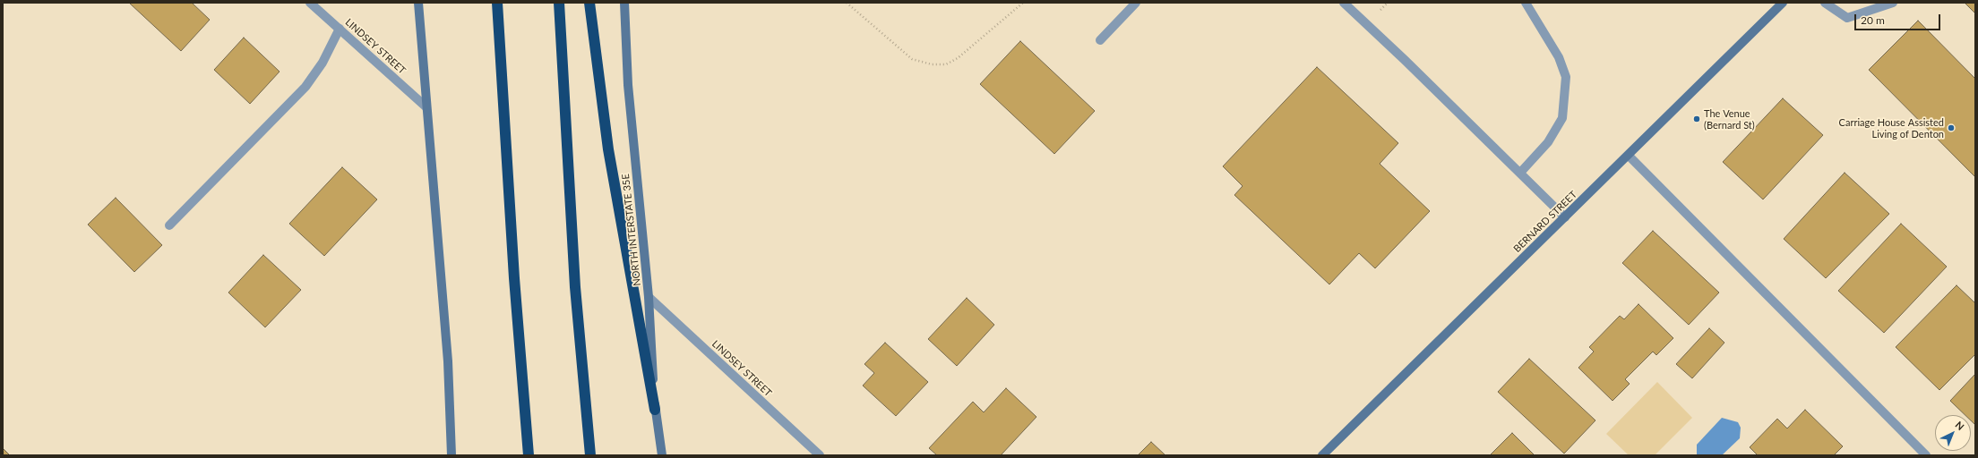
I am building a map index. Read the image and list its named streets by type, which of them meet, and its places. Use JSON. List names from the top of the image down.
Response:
{
  "streets": {
    "main road": ["BERNARD STREET", "NORTH INTERSTATE 35E"],
    "street": ["LINDSEY STREET"]
  },
  "crossings": [
    ["LINDSEY STREET", "NORTH INTERSTATE 35E"]
  ],
  "places": ["The Venue (Bernard St)", "Carriage House Assisted Living of Denton"],
  "scale_bar": "20 m",
  "north": "top right"
}
